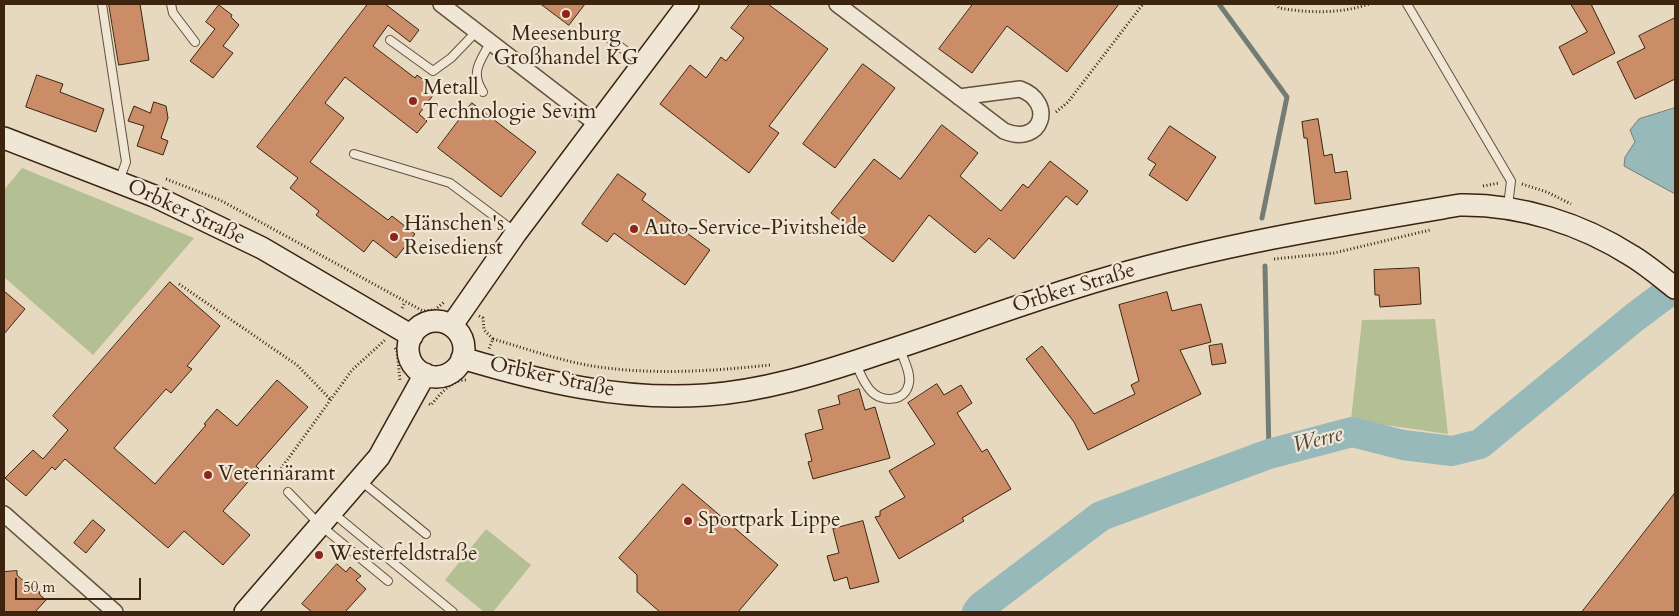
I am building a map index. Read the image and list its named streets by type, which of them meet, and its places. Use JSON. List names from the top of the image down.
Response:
{
  "streets": {
    "street": ["Orbker Straße"]
  },
  "water": ["Werre"],
  "places": [
    "Meesenburg Großhandel KG",
    "Metall Technologie Sevim",
    "Auto-Service-Pivitsheide",
    "Hänschen's Reisedienst",
    "Veterinäramt",
    "Sportpark Lippe",
    "Westerfeldstraße"
  ],
  "scale_bar": "50 m"
}
